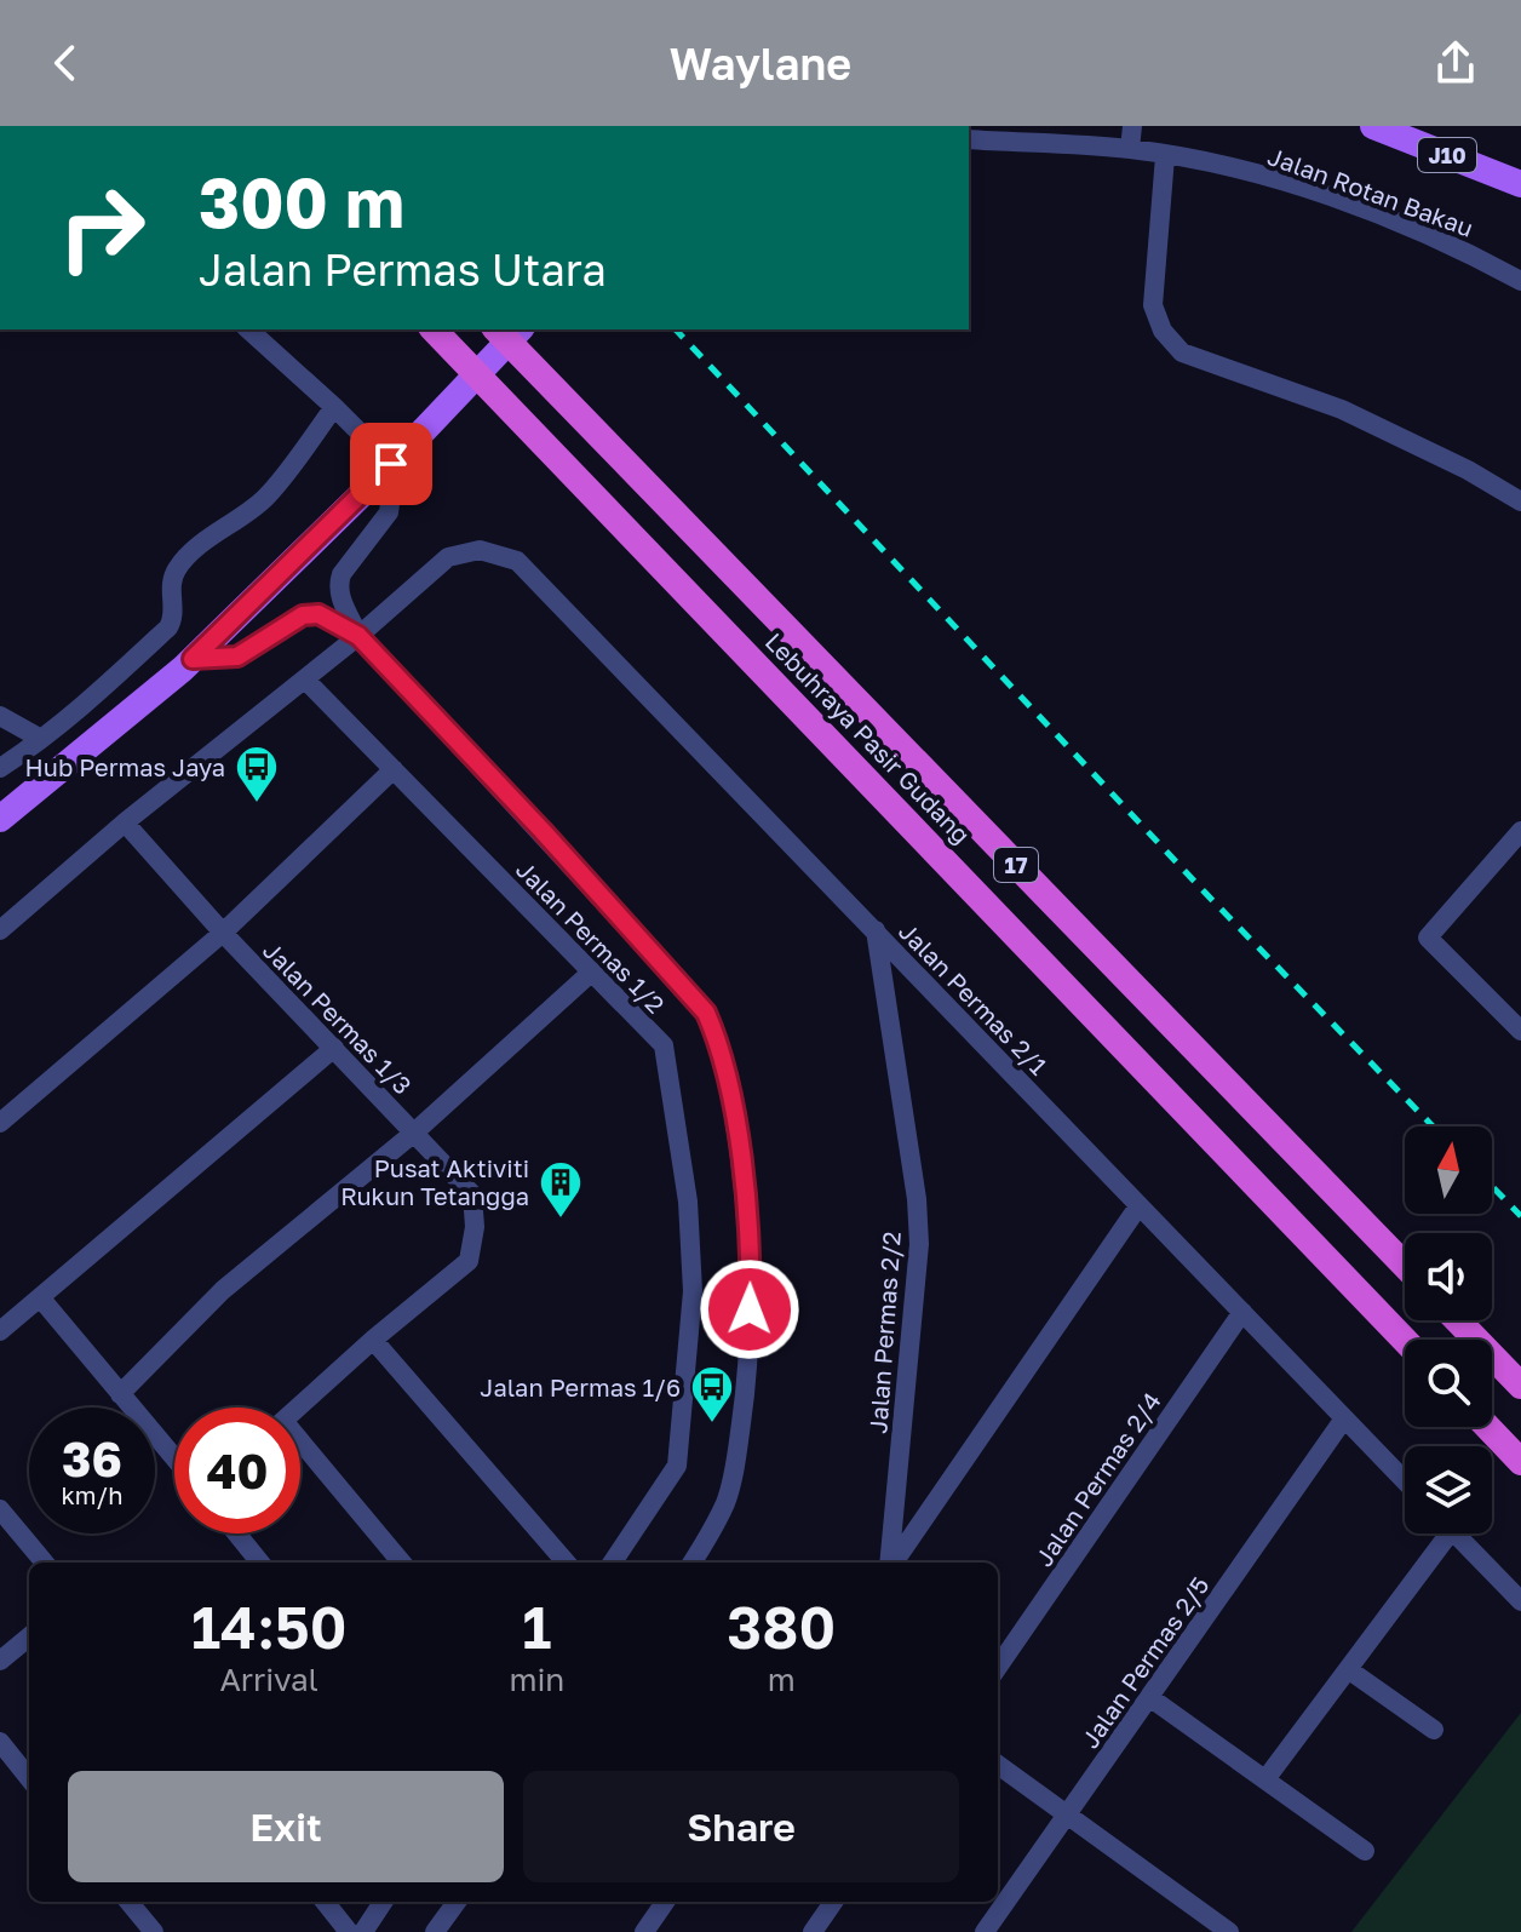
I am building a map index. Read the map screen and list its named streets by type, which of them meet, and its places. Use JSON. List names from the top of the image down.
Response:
{
  "streets": {
    "highway": ["Lebuhraya Pasir Gudang", "17"],
    "main road": ["J10"],
    "street": [
      "Jalan Rotan Bakau",
      "Jalan Permas 1/2",
      "Jalan Permas 2/1",
      "Jalan Permas 1/3",
      "Jalan Permas 2/2",
      "Jalan Permas 2/4",
      "Jalan Permas 2/5"
    ]
  },
  "crossings": [
    ["Jalan Permas 2/1", "Jalan Permas 2/2"],
    ["Jalan Permas 2/1", "Jalan Permas 2/4"],
    ["Jalan Permas 2/1", "Jalan Permas 2/5"]
  ],
  "places": {
    "bus stop": ["Hub Permas Jaya", "Jalan Permas 1/6"],
    "building": ["Pusat Aktiviti Rukun Tetangga"]
  },
  "north": "top",
  "page": {
    "header": "Waylane",
    "turn": ["300 m", "Jalan Permas Utara"],
    "speed": "36 km/h",
    "limit": "40",
    "eta": [
      "14:50",
      "Arrival",
      "1",
      "min",
      "380",
      "m"
    ],
    "buttons": ["Exit", "Share"]
  }
}
